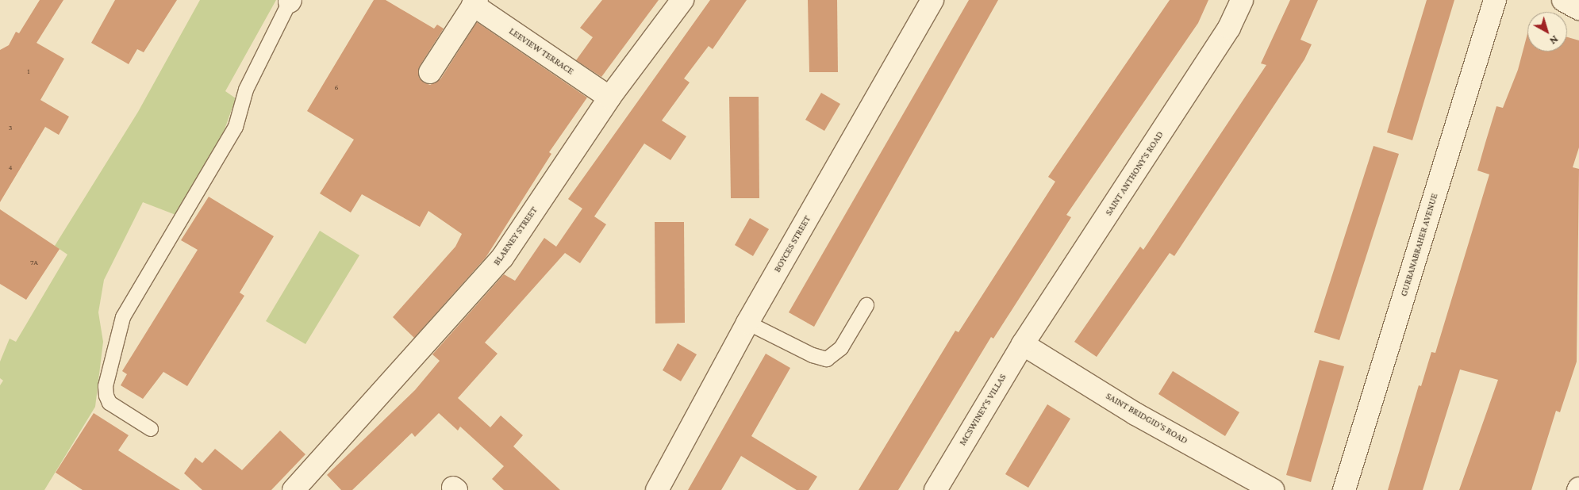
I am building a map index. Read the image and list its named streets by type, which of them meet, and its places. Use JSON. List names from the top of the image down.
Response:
{
  "streets": {
    "street": [
      "LEEVIEW TERRACE",
      "SAINT ANTHONY'S ROAD",
      "BLARNEY STREET",
      "BOYCES STREET",
      "GURRANABRAHER AVENUE",
      "MCSWINEY'S VILLAS",
      "SAINT BRIDGID'S ROAD"
    ]
  },
  "crossings": [
    ["LEEVIEW TERRACE", "BLARNEY STREET"],
    ["SAINT ANTHONY'S ROAD", "MCSWINEY'S VILLAS"],
    ["SAINT ANTHONY'S ROAD", "SAINT BRIDGID'S ROAD"],
    ["MCSWINEY'S VILLAS", "SAINT BRIDGID'S ROAD"]
  ],
  "house_numbers": [
    "1",
    "6",
    "3",
    "4",
    "7A"
  ],
  "north": "bottom right"
}
